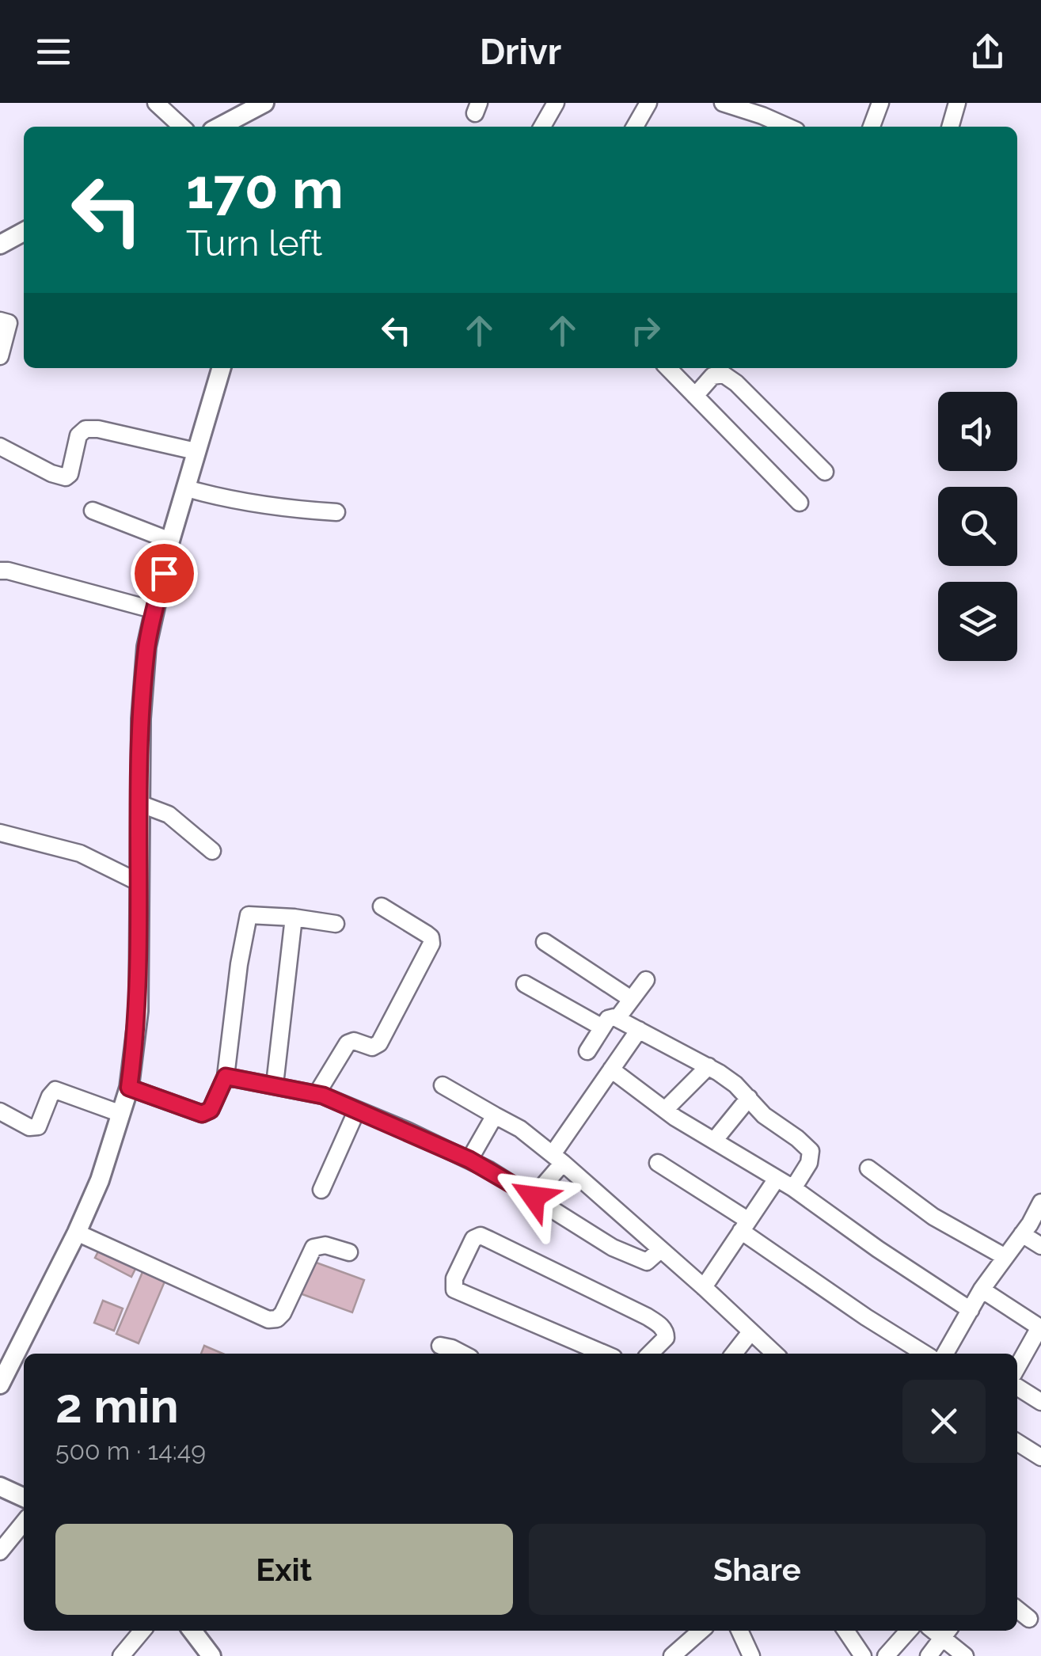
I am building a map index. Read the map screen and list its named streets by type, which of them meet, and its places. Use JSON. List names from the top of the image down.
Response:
{
  "page": {
    "header": "Drivr",
    "turn": ["170 m", "Turn left"],
    "heading": ["2 min", "500 m · 14:49"],
    "buttons": ["Exit", "Share"]
  }
}
